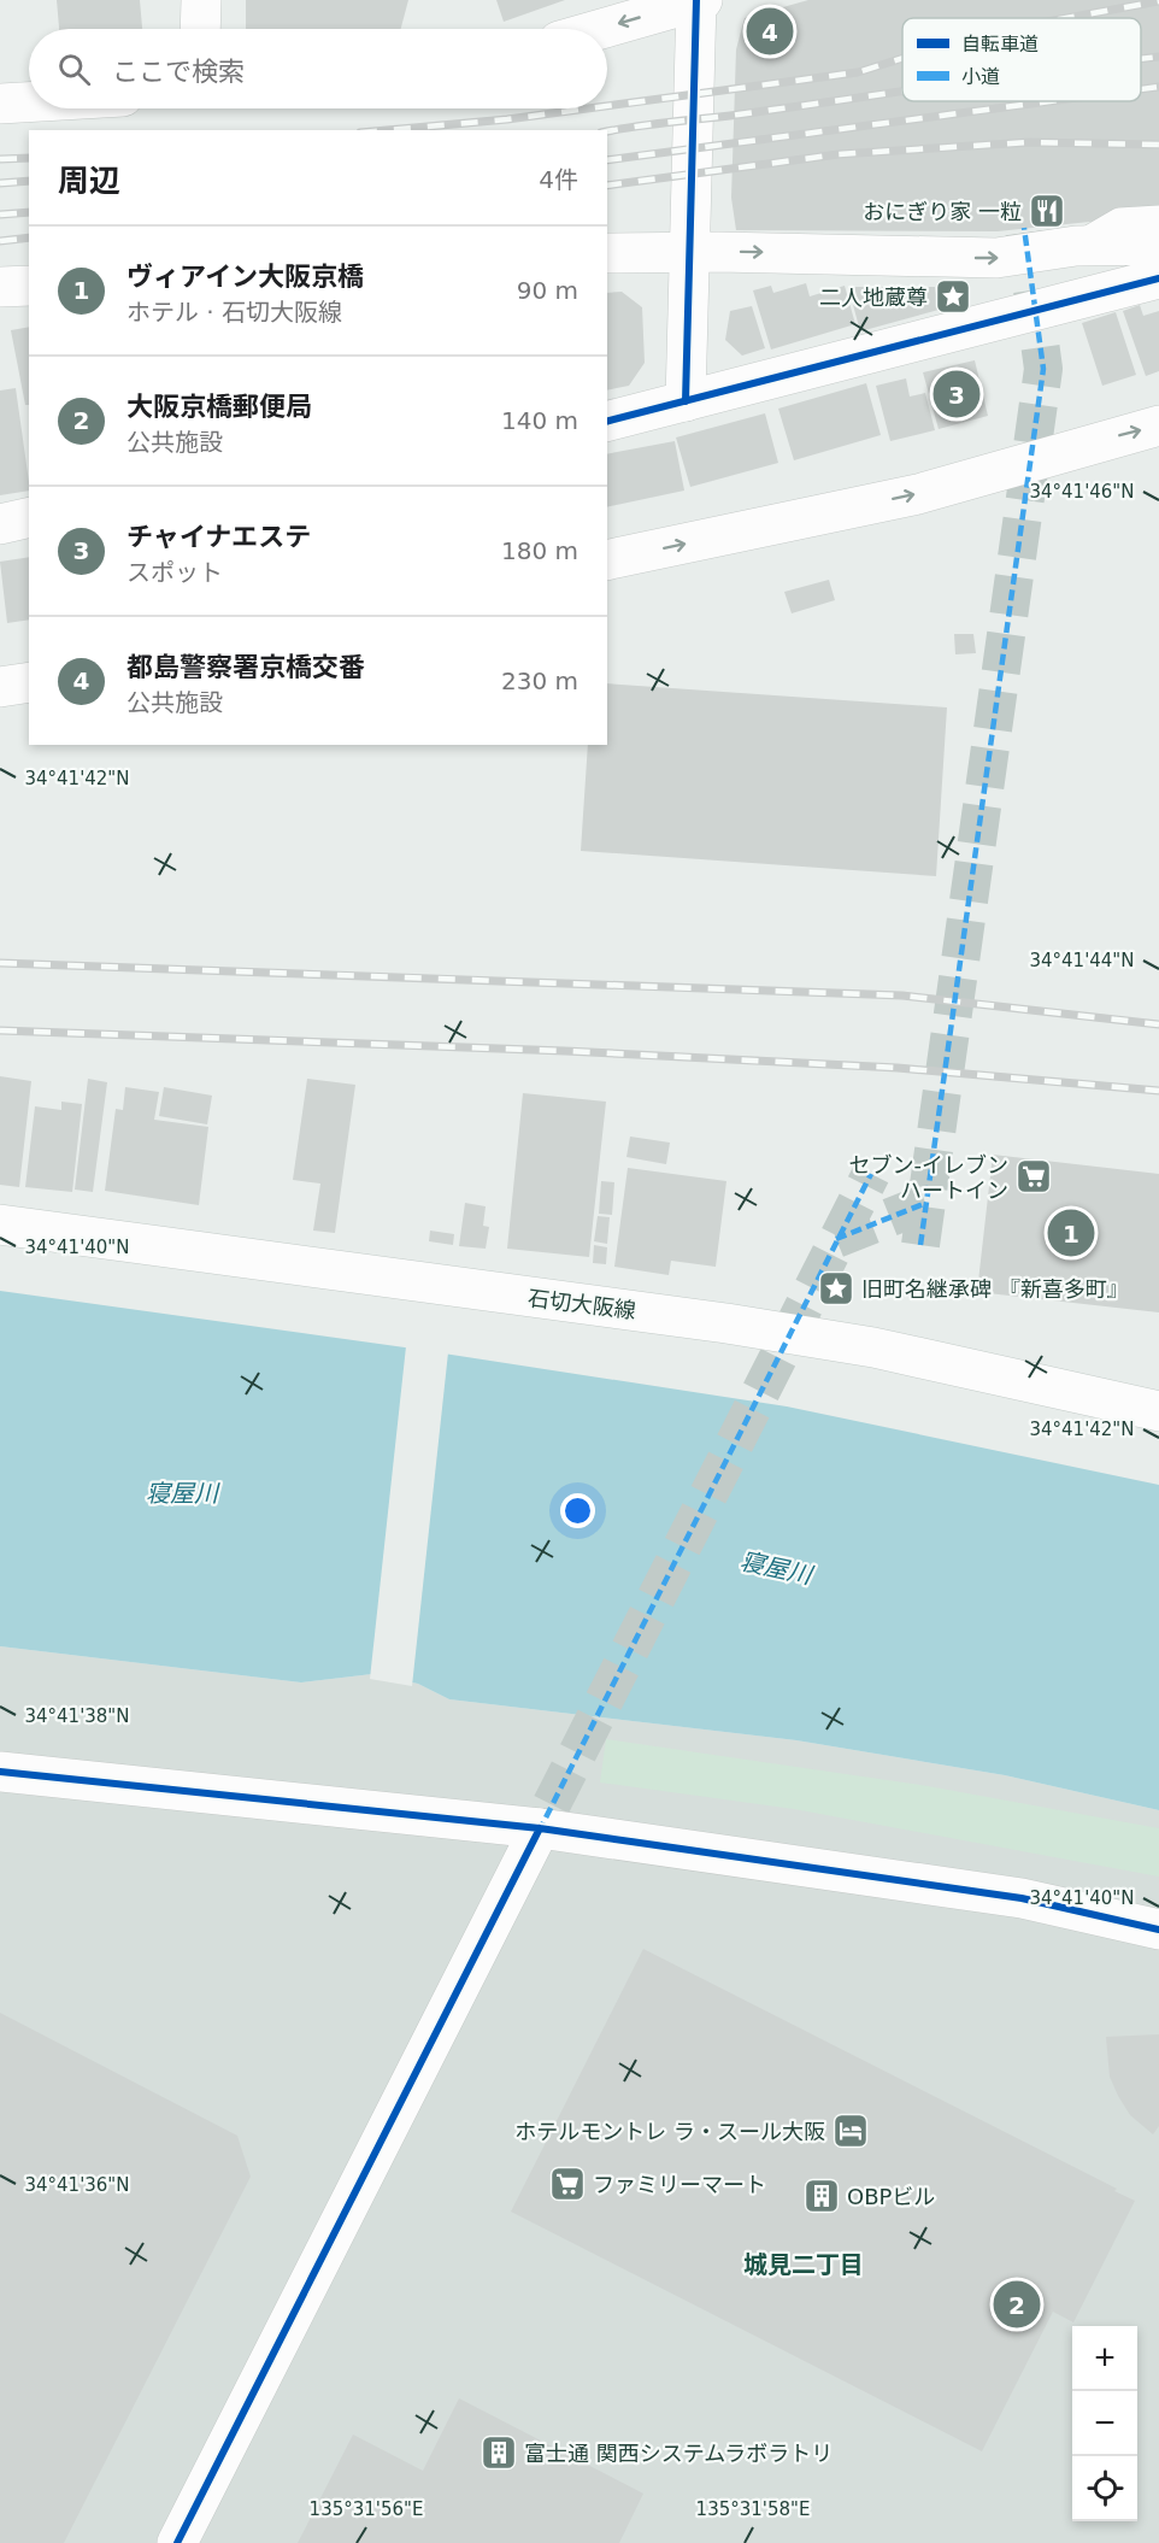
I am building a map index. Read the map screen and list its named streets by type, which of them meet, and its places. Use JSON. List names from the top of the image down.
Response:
{
  "streets": {
    "street": ["石切大阪線"]
  },
  "districts": ["城見二丁目"],
  "water": ["寝屋川"],
  "places": {
    "restaurant": ["おにぎり家 一粒"],
    "place": ["二人地蔵尊", "旧町名継承碑 『新喜多町』"],
    "supermarket": ["セブン-イレブン ハートイン", "ファミリーマート"],
    "hotel": ["ホテルモントレ ラ・スール大阪"],
    "building": ["OBPビル", "富士通 関西システムラボラトリ"]
  },
  "legend": ["自転車道", "小道"],
  "page": {
    "pins": [
      "4",
      "3",
      "1",
      "2"
    ],
    "search": "ここで検索",
    "heading": ["周辺", "4件"],
    "list": [
      {
        "mark": "1",
        "name": "ヴィアイン大阪京橋",
        "note": "ホテル · 石切大阪線",
        "value": "90 m"
      },
      {
        "mark": "2",
        "name": "大阪京橋郵便局",
        "note": "公共施設",
        "value": "140 m"
      },
      {
        "mark": "3",
        "name": "チャイナエステ",
        "note": "スポット",
        "value": "180 m"
      },
      {
        "mark": "4",
        "name": "都島警察署京橋交番",
        "note": "公共施設",
        "value": "230 m"
      }
    ],
    "map_buttons": ["+", "−"]
  },
  "coordinates": [
    "34°41'46\"N",
    "34°41'42\"N",
    "34°41'44\"N",
    "34°41'40\"N",
    "34°41'38\"N",
    "34°41'36\"N",
    "135°31'56\"E",
    "135°31'58\"E"
  ]
}
